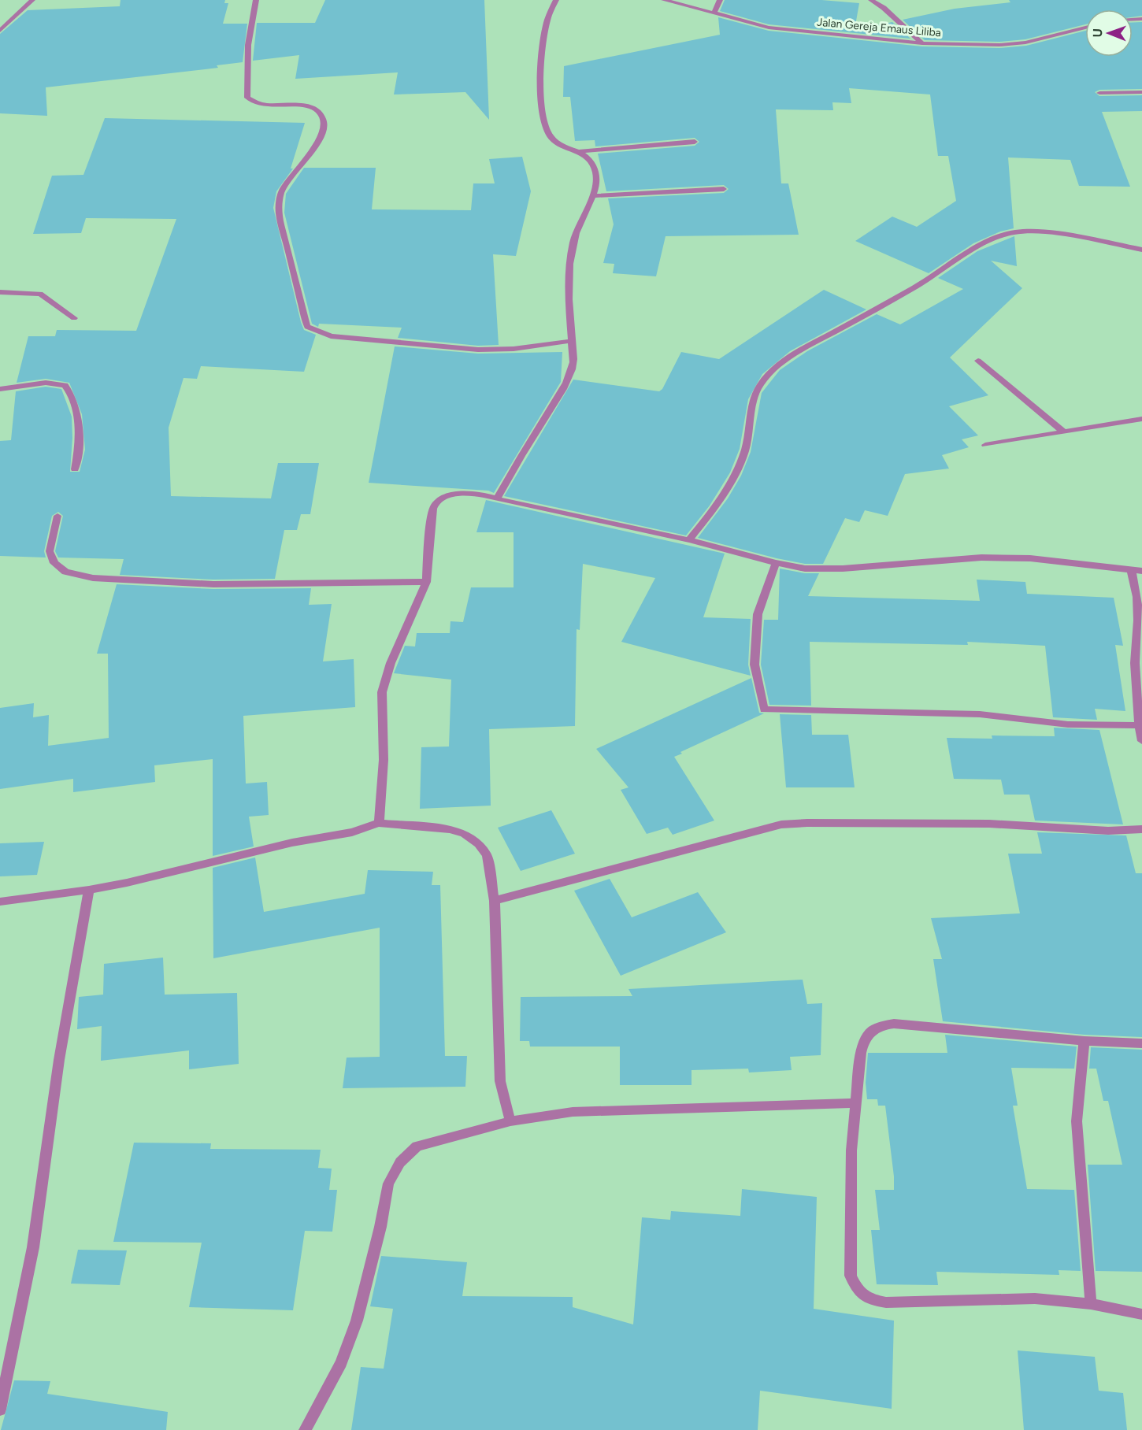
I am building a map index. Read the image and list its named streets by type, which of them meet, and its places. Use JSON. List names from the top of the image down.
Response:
{
  "streets": {
    "street": ["Jalan Gereja Emaus Liliba"]
  },
  "north": "left"
}
